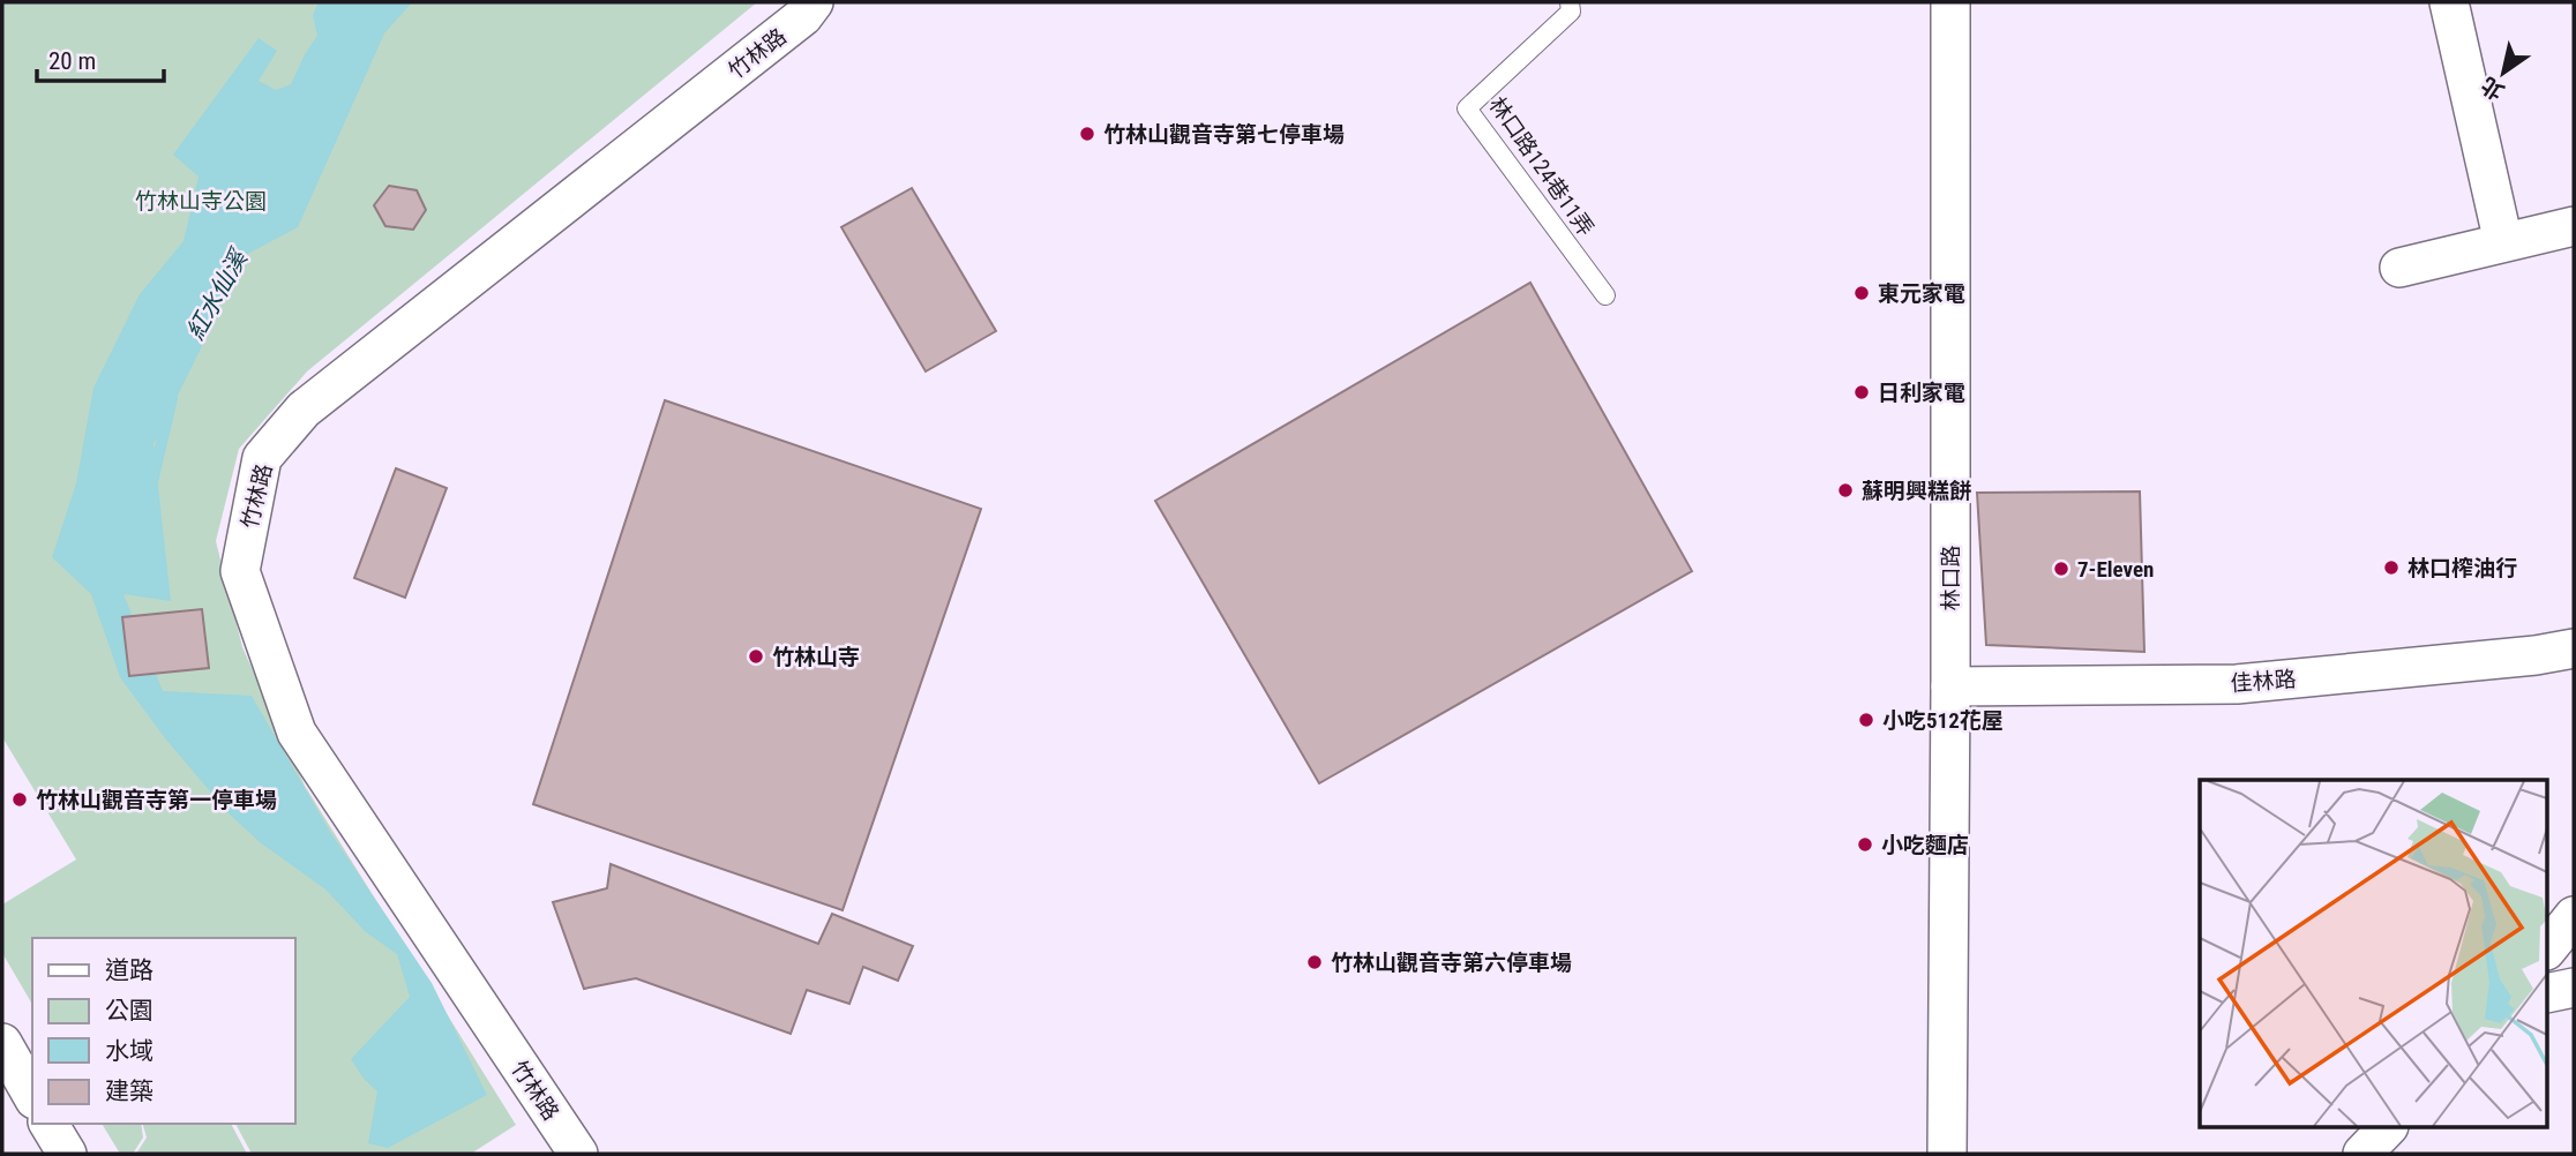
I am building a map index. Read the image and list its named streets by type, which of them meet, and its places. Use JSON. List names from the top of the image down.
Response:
{
  "streets": {
    "street": ["竹林路", "林口路", "佳林路"],
    "lane": ["林口路124巷11弄"]
  },
  "crossings": [
    ["林口路", "佳林路"]
  ],
  "water": ["紅水仙溪"],
  "parks": ["竹林山寺公園"],
  "places": [
    "竹林山觀音寺第七停車場",
    "東元家電",
    "日利家電",
    "蘇明興糕餅",
    "林口榨油行",
    "7-Eleven",
    "竹林山寺",
    "小吃512花屋",
    "竹林山觀音寺第一停車場",
    "小吃麵店",
    "竹林山觀音寺第六停車場"
  ],
  "legend": [
    "道路",
    "公園",
    "水域",
    "建築"
  ],
  "scale_bar": "20 m",
  "north": "bottom left"
}
